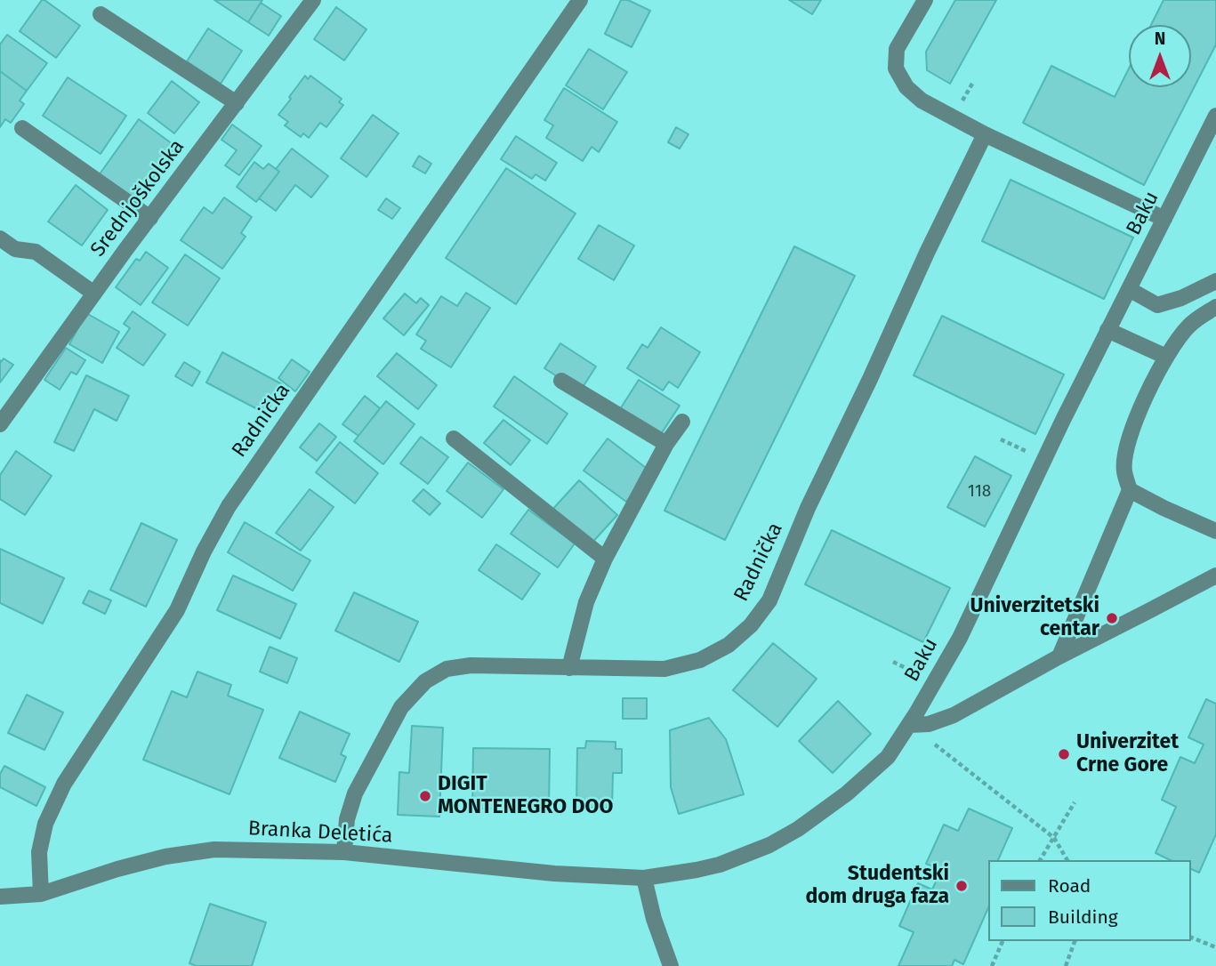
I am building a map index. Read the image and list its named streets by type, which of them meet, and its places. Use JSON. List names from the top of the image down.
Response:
{
  "streets": {
    "street": [
      "Srednjoškolska",
      "Baku",
      "Radnička",
      "Branka Deletića"
    ]
  },
  "crossings": [
    ["Baku", "Branka Deletića"],
    ["Radnička", "Branka Deletića"]
  ],
  "places": [
    "Univerzitetski centar",
    "Univerzitet Crne Gore",
    "DIGIT MONTENEGRO DOO",
    "Studentski dom druga faza"
  ],
  "house_numbers": ["118"],
  "legend": ["Road", "Building"],
  "north": "top"
}
